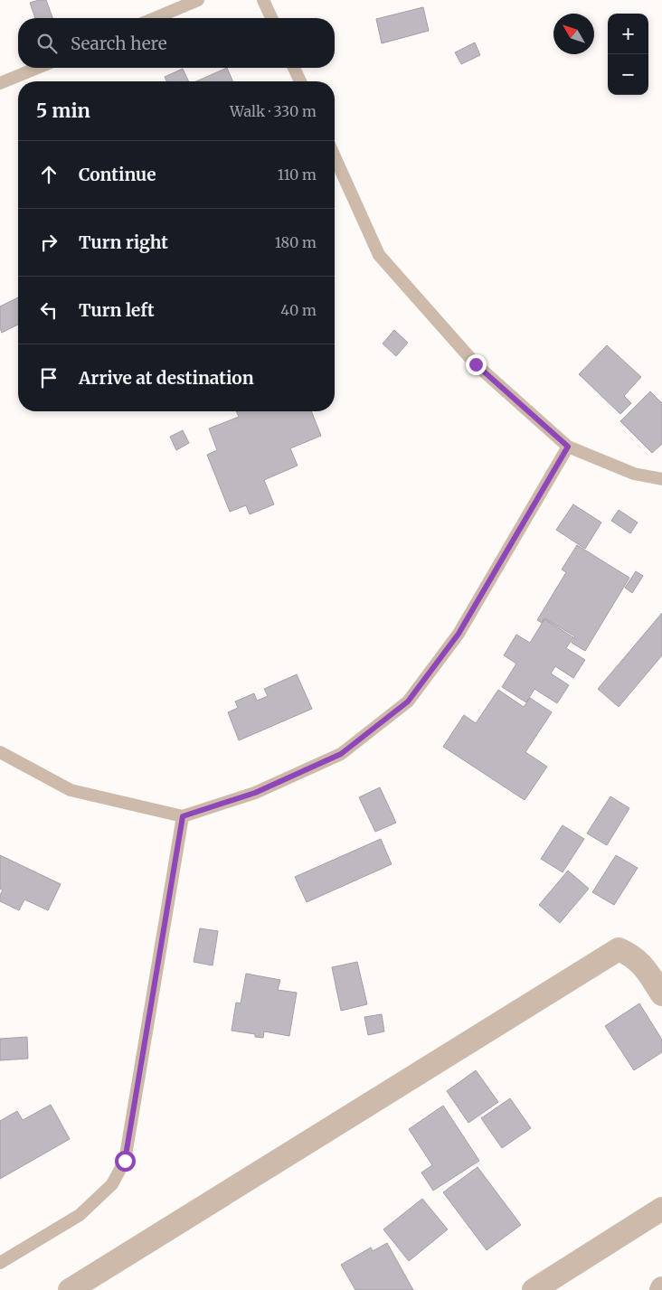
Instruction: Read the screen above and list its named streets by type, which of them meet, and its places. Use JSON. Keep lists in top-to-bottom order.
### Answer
{
  "north": "top left",
  "page": {
    "map_buttons": ["+", "−"],
    "search": "Search here",
    "heading": ["5 min", "Walk · 330 m"],
    "list": [
      ["Continue", "110 m"],
      ["Turn right", "180 m"],
      ["Turn left", "40 m"],
      "Arrive at destination"
    ]
  }
}
